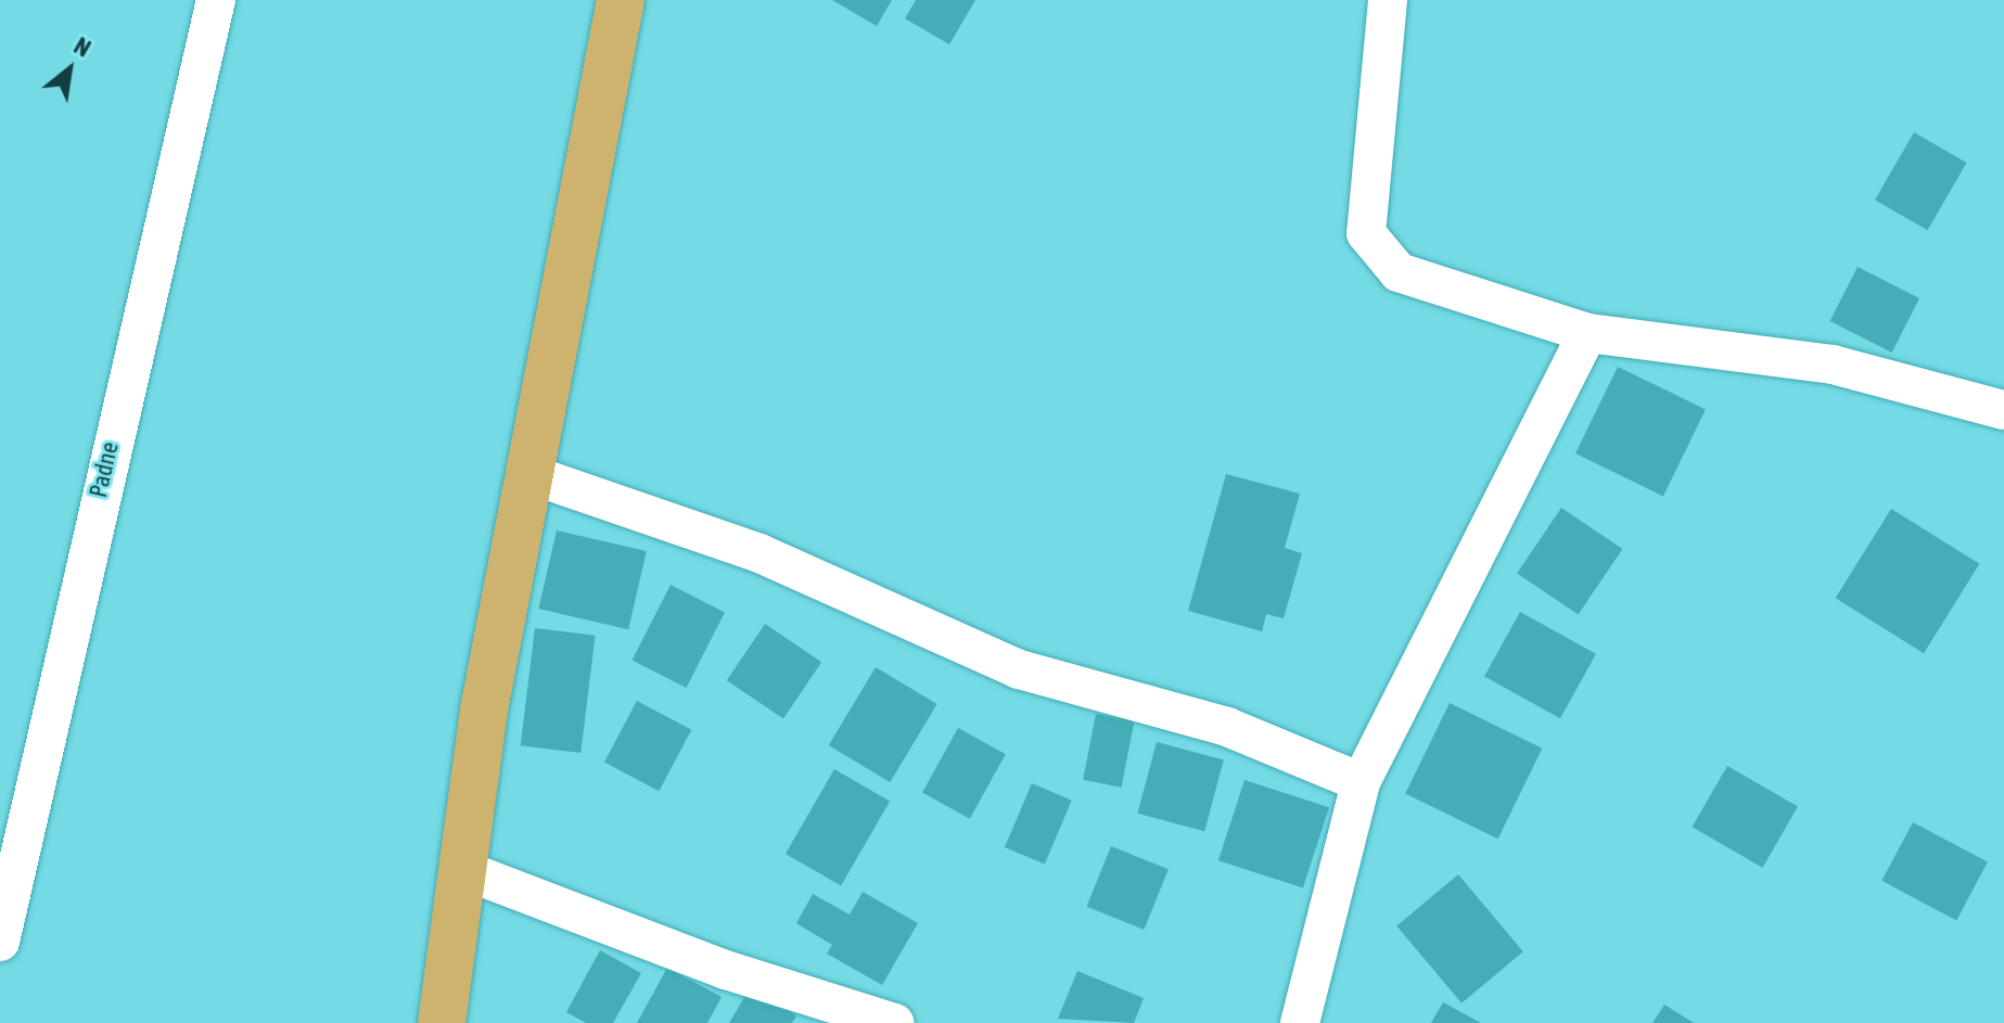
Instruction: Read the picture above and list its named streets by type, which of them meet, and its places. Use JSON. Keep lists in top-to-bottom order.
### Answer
{
  "streets": {
    "street": ["Padne"]
  },
  "north": "top right"
}
